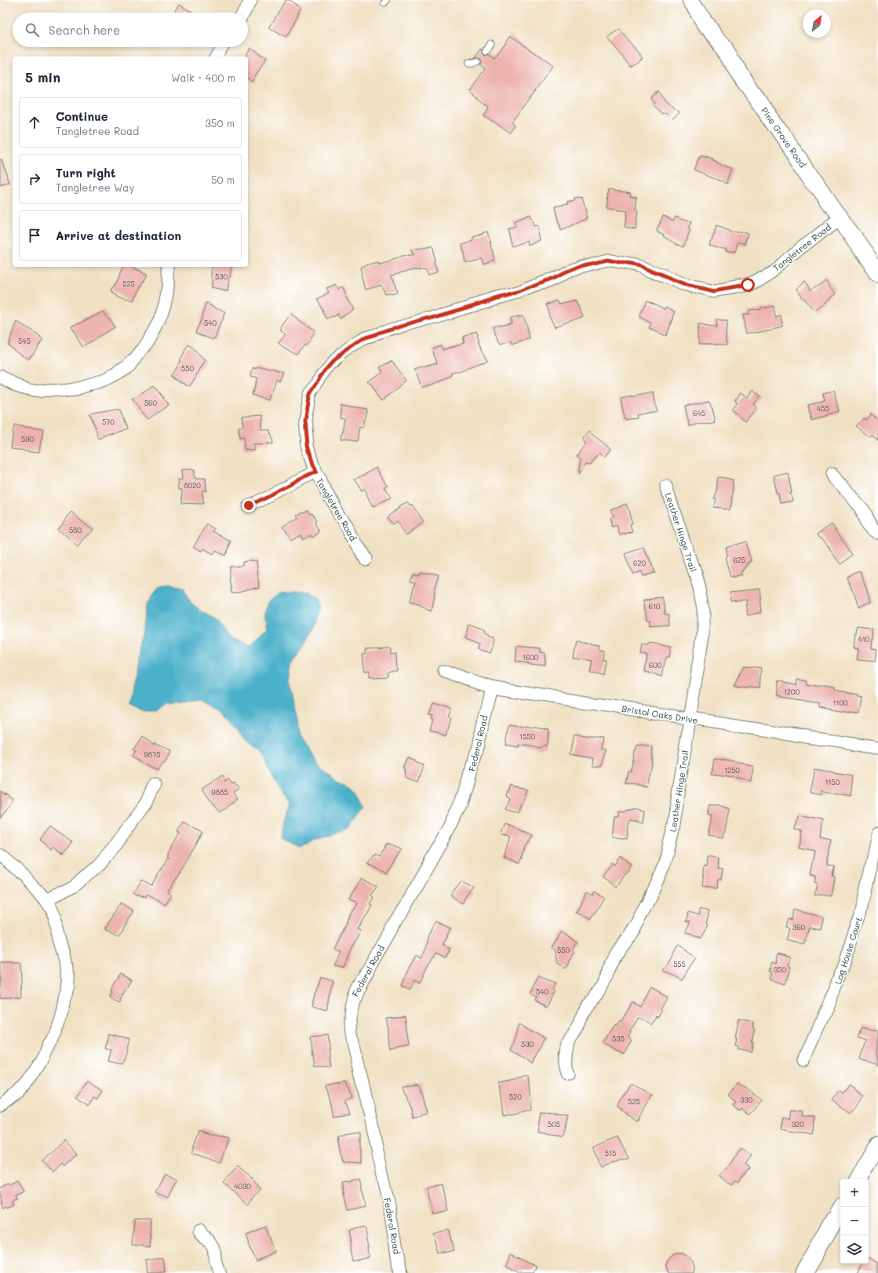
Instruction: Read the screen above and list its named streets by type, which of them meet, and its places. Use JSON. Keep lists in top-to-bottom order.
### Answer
{
  "streets": {
    "main road": ["Pine Grove Road"],
    "street": [
      "Tangletree Road",
      "Leather Hinge Trail",
      "Bristol Oaks Drive",
      "Federal Road",
      "Log House Court"
    ]
  },
  "crossings": [
    ["Pine Grove Road", "Tangletree Road"],
    ["Leather Hinge Trail", "Bristol Oaks Drive"],
    ["Bristol Oaks Drive", "Federal Road"]
  ],
  "house_numbers": [
    "530",
    "525",
    "540",
    "545",
    "550",
    "560",
    "455",
    "645",
    "570",
    "590",
    "8020",
    "580",
    "625",
    "620",
    "610",
    "410",
    "1600",
    "600",
    "1200",
    "1100",
    "1550",
    "9875",
    "1250",
    "1150",
    "9885",
    "360",
    "550",
    "555",
    "350",
    "540",
    "535",
    "530",
    "520",
    "330",
    "525",
    "505",
    "320",
    "515",
    "4030"
  ],
  "north": "top right",
  "page": {
    "search": "Search here",
    "heading": ["5 min", "Walk · 400 m"],
    "list": [
      ["Continue", "Tangletree Road", "350 m"],
      ["Turn right", "Tangletree Way", "50 m"],
      "Arrive at destination"
    ],
    "map_buttons": ["+", "−"]
  }
}
